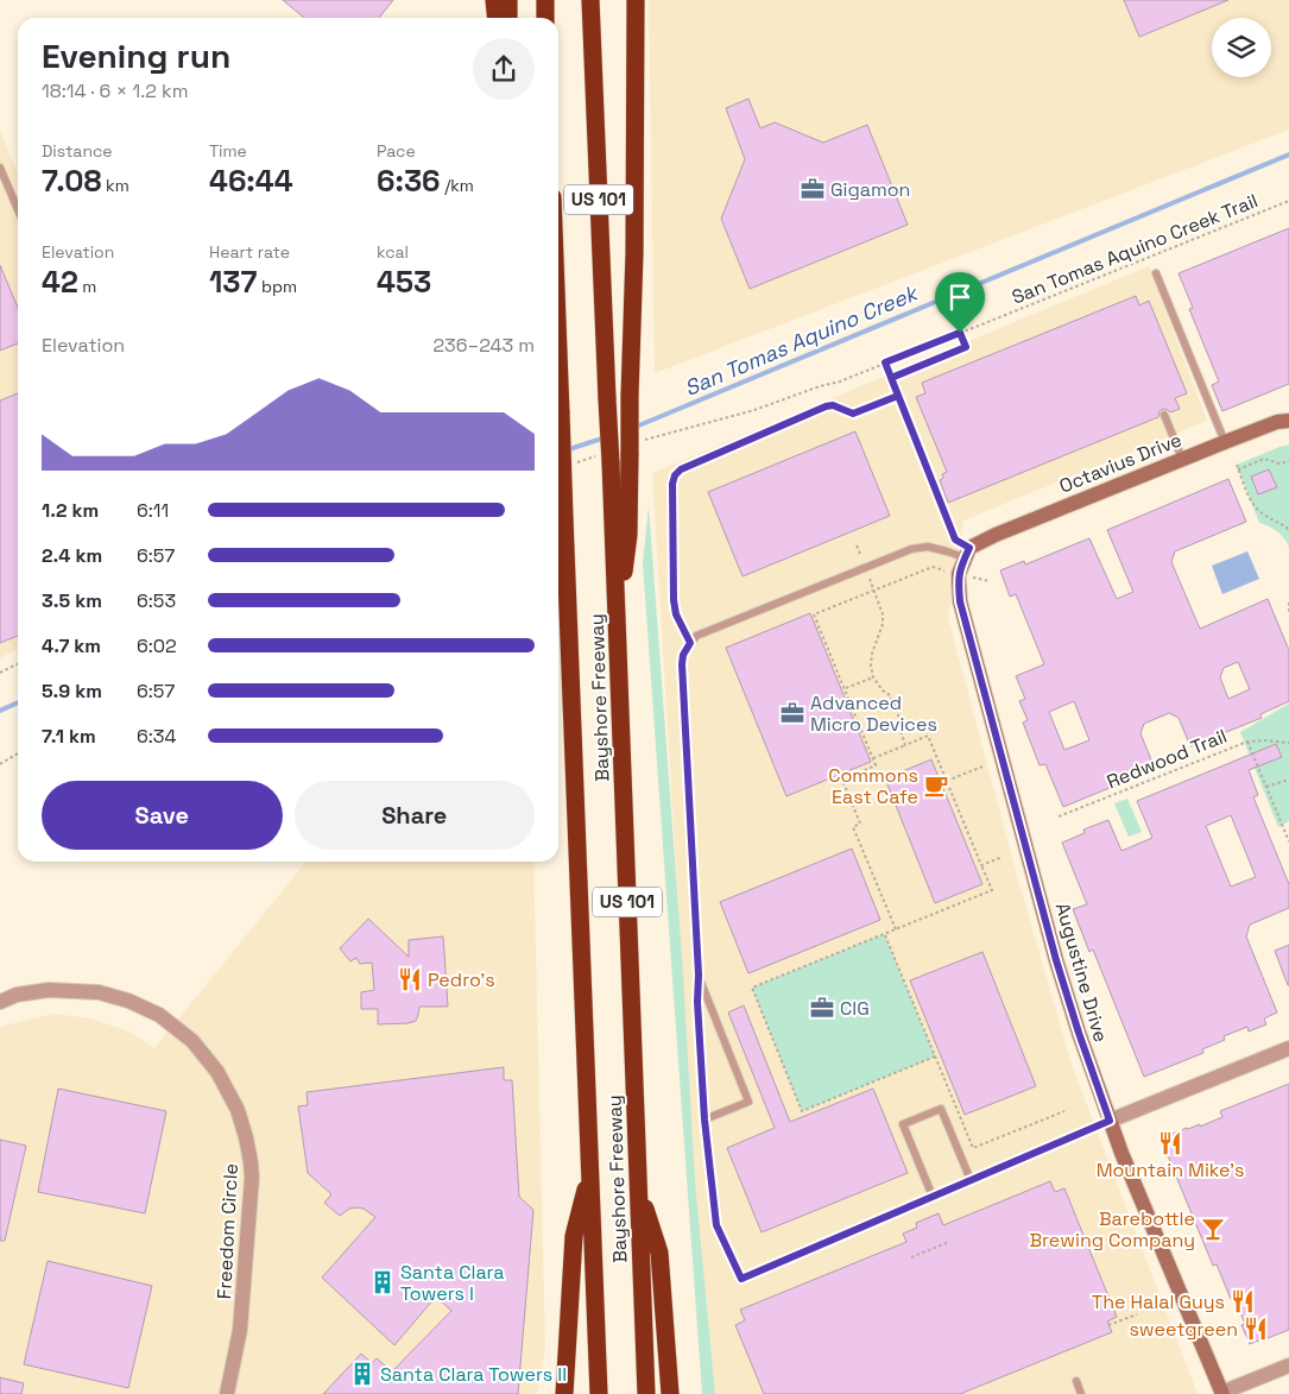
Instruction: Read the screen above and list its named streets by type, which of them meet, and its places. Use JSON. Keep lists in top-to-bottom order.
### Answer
{
  "streets": {
    "highway": ["US 101", "Bayshore Freeway"],
    "street": ["Octavius Drive", "Augustine Drive", "Freedom Circle"],
    "path": ["San Tomas Aquino Creek Trail", "Redwood Trail"]
  },
  "crossings": [
    ["Octavius Drive", "Augustine Drive"]
  ],
  "water": ["San Tomas Aquino Creek"],
  "places": {
    "office": ["Gigamon", "Advanced Micro Devices", "CIG"],
    "cafe": ["Commons East Cafe"],
    "restaurant": [
      "Pedro’s",
      "Mountain Mike's",
      "The Halal Guys",
      "sweetgreen"
    ],
    "bar": ["Barebottle Brewing Company"],
    "building": ["Santa Clara Towers I", "Santa Clara Towers II"]
  },
  "page": {
    "heading": ["Evening run", "18:14 · 6 × 1.2 km"],
    "stats": [
      ["Distance", "7.08 km"],
      ["Time", "46:44"],
      ["Pace", "6:36 /km"],
      ["Elevation", "42 m"],
      ["Heart rate", "137 bpm"],
      ["kcal", "453"]
    ],
    "chart": ["Elevation", "236–243 m"],
    "list": [
      {
        "name": "1.2 km",
        "note": "6:11"
      },
      {
        "name": "2.4 km",
        "note": "6:57"
      },
      {
        "name": "3.5 km",
        "note": "6:53"
      },
      {
        "name": "4.7 km",
        "note": "6:02"
      },
      {
        "name": "5.9 km",
        "note": "6:57"
      },
      {
        "name": "7.1 km",
        "note": "6:34"
      }
    ],
    "buttons": ["Save", "Share"]
  }
}
